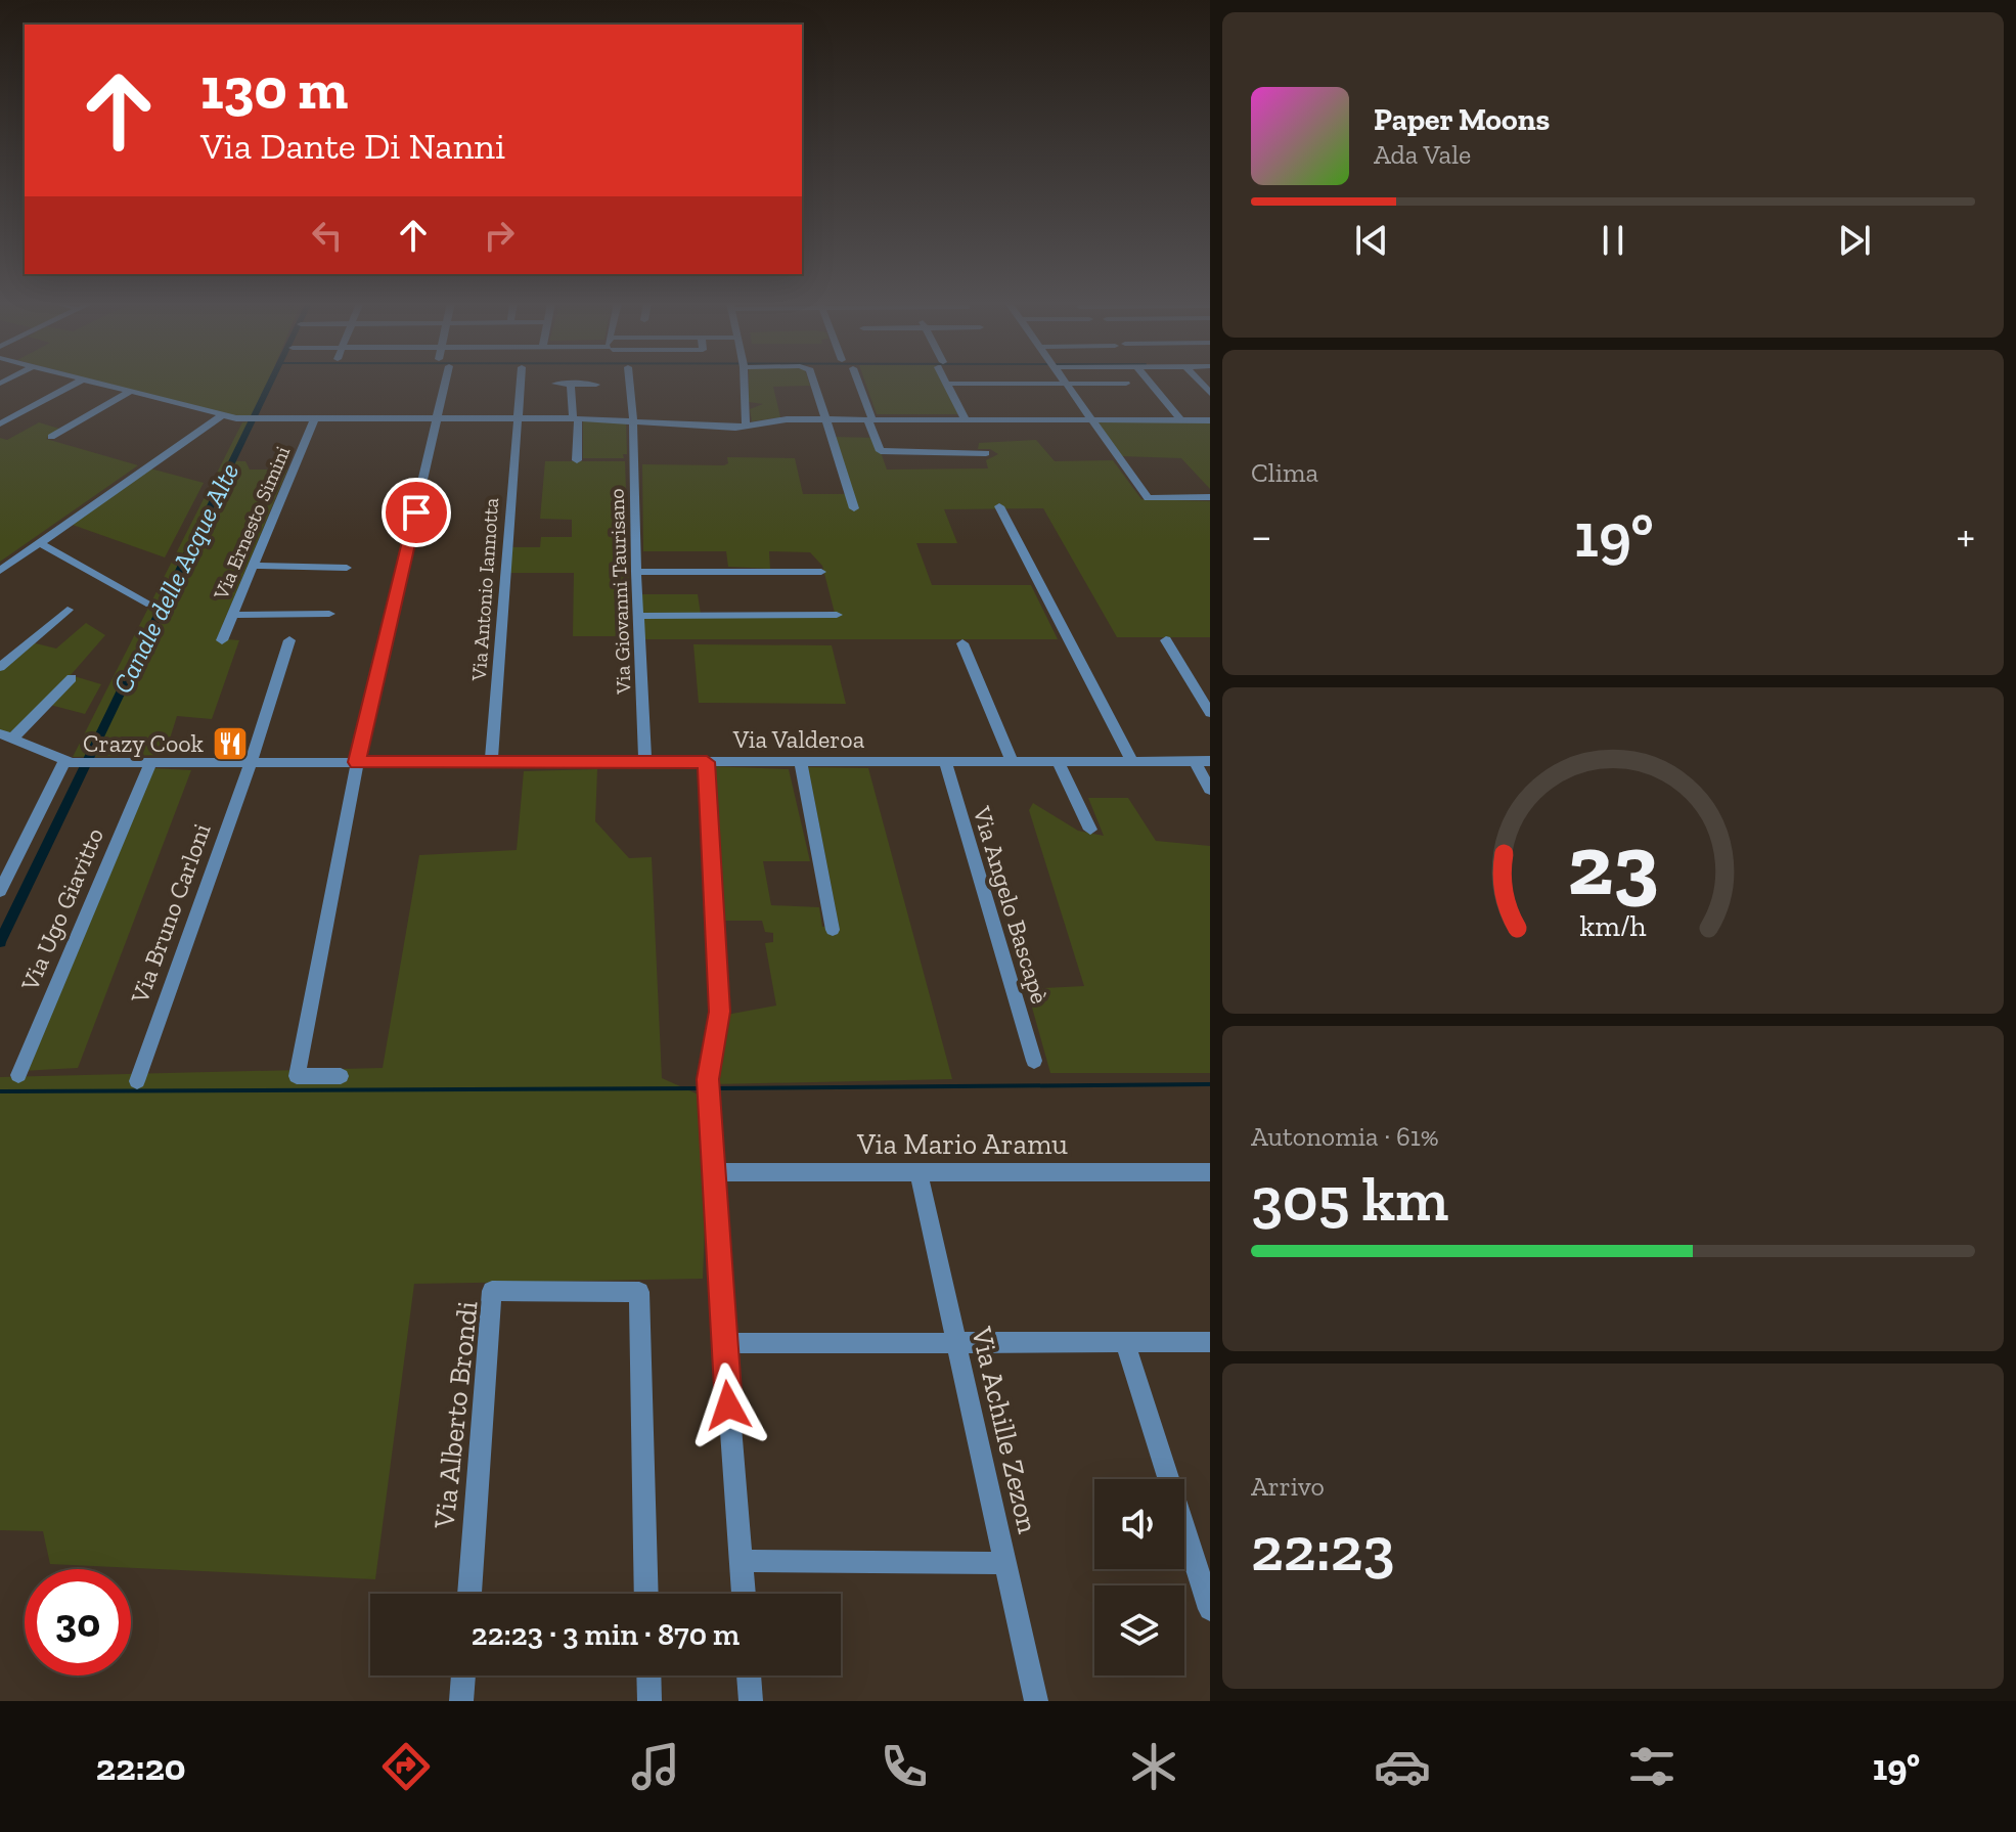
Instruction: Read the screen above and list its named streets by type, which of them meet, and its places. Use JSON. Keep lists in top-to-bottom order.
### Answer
{
  "streets": {
    "street": [
      "Via Ernesto Simini",
      "Via Antonio Iannotta",
      "Via Giovanni Taurisano",
      "Via Valderoa",
      "Via Angelo Bascapè",
      "Via Ugo Giavitto",
      "Via Bruno Carloni",
      "Via Mario Aramu",
      "Via Alberto Brondi",
      "Via Achille Zezon"
    ]
  },
  "crossings": [
    ["Via Antonio Iannotta", "Via Valderoa"],
    ["Via Giovanni Taurisano", "Via Valderoa"],
    ["Via Valderoa", "Via Angelo Bascapè"],
    ["Via Valderoa", "Via Ugo Giavitto"],
    ["Via Valderoa", "Via Bruno Carloni"],
    ["Via Mario Aramu", "Via Achille Zezon"]
  ],
  "water": ["Canale delle Acque Alte"],
  "places": {
    "restaurant": ["Crazy Cook"]
  },
  "page": {
    "turn": ["130 m", "Via Dante Di Nanni"],
    "song": ["Paper Moons", "Ada Vale"],
    "tile": [
      "Clima",
      ["Autonomia · 61%", "305 km"],
      ["Arrivo", "22:23"]
    ],
    "heat": ["−", "19°", "+"],
    "limit": "30",
    "trip": "22:23 · 3 min · 870 m",
    "tabs": ["22:20", "19°"],
    "gauge": ["23", "km/h"]
  }
}
